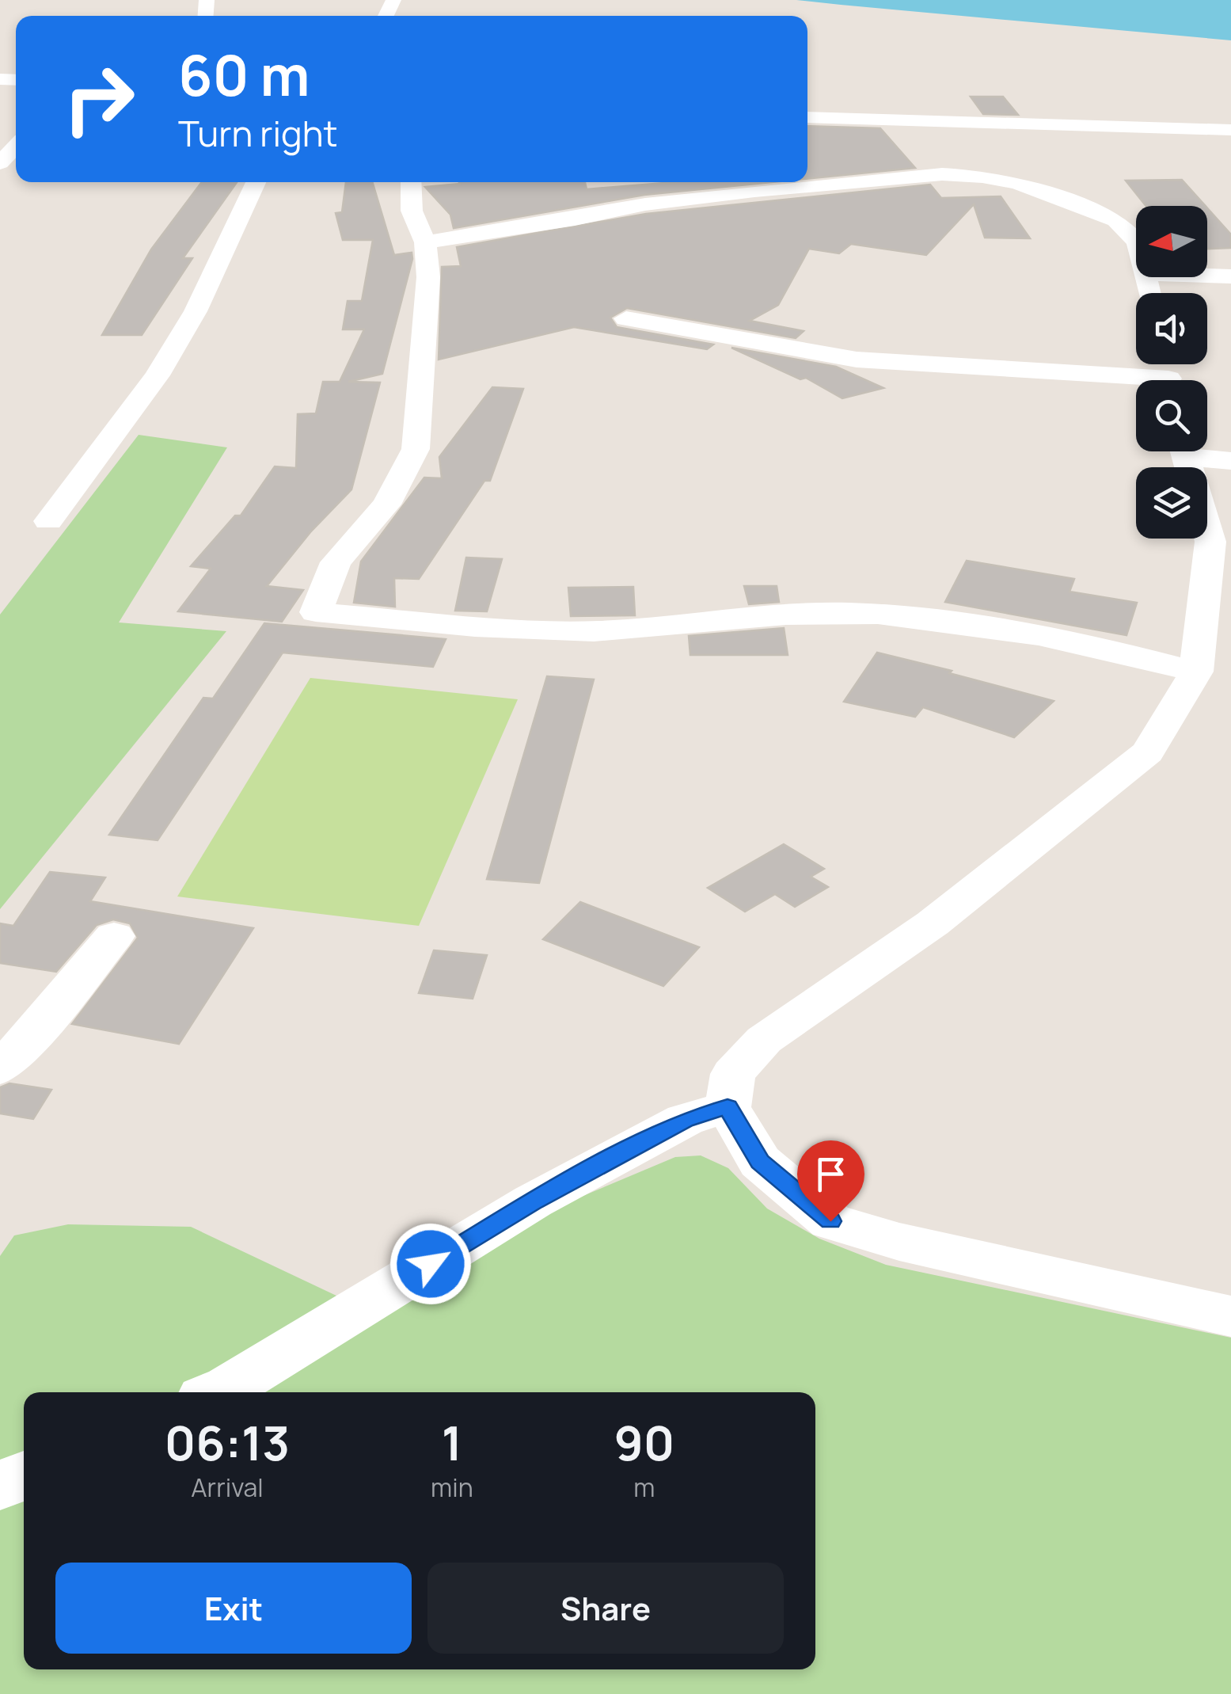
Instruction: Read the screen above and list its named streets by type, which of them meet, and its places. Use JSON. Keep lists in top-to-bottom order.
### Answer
{
  "north": "left",
  "page": {
    "turn": ["60 m", "Turn right"],
    "eta": [
      "06:13",
      "Arrival",
      "1",
      "min",
      "90",
      "m"
    ],
    "buttons": ["Exit", "Share"]
  }
}
